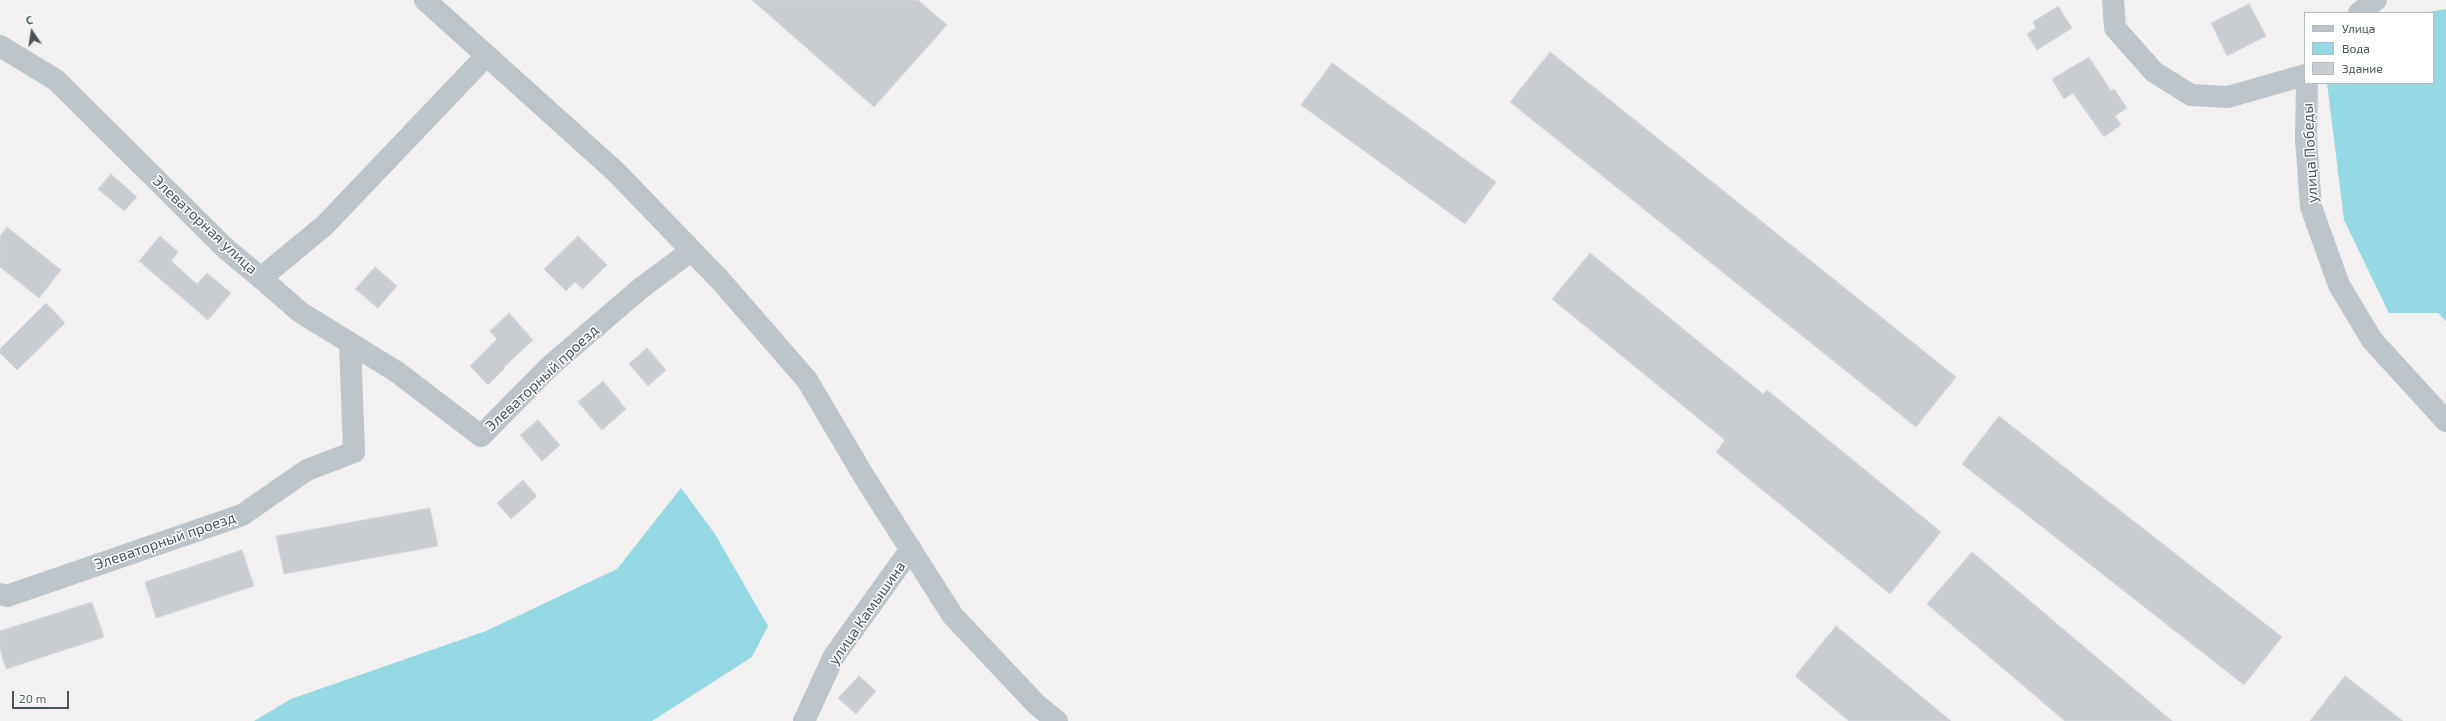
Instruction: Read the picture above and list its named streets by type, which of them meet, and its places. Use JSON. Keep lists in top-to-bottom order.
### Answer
{
  "streets": {
    "street": [
      "улица Победы",
      "Элеваторная улица",
      "Элеваторный проезд",
      "улица Камышина"
    ]
  },
  "crossings": [
    ["Элеваторная улица", "Элеваторный проезд"]
  ],
  "legend": ["Улица", "Вода", "Здание"],
  "scale_bar": "20 m",
  "north": "top"
}
